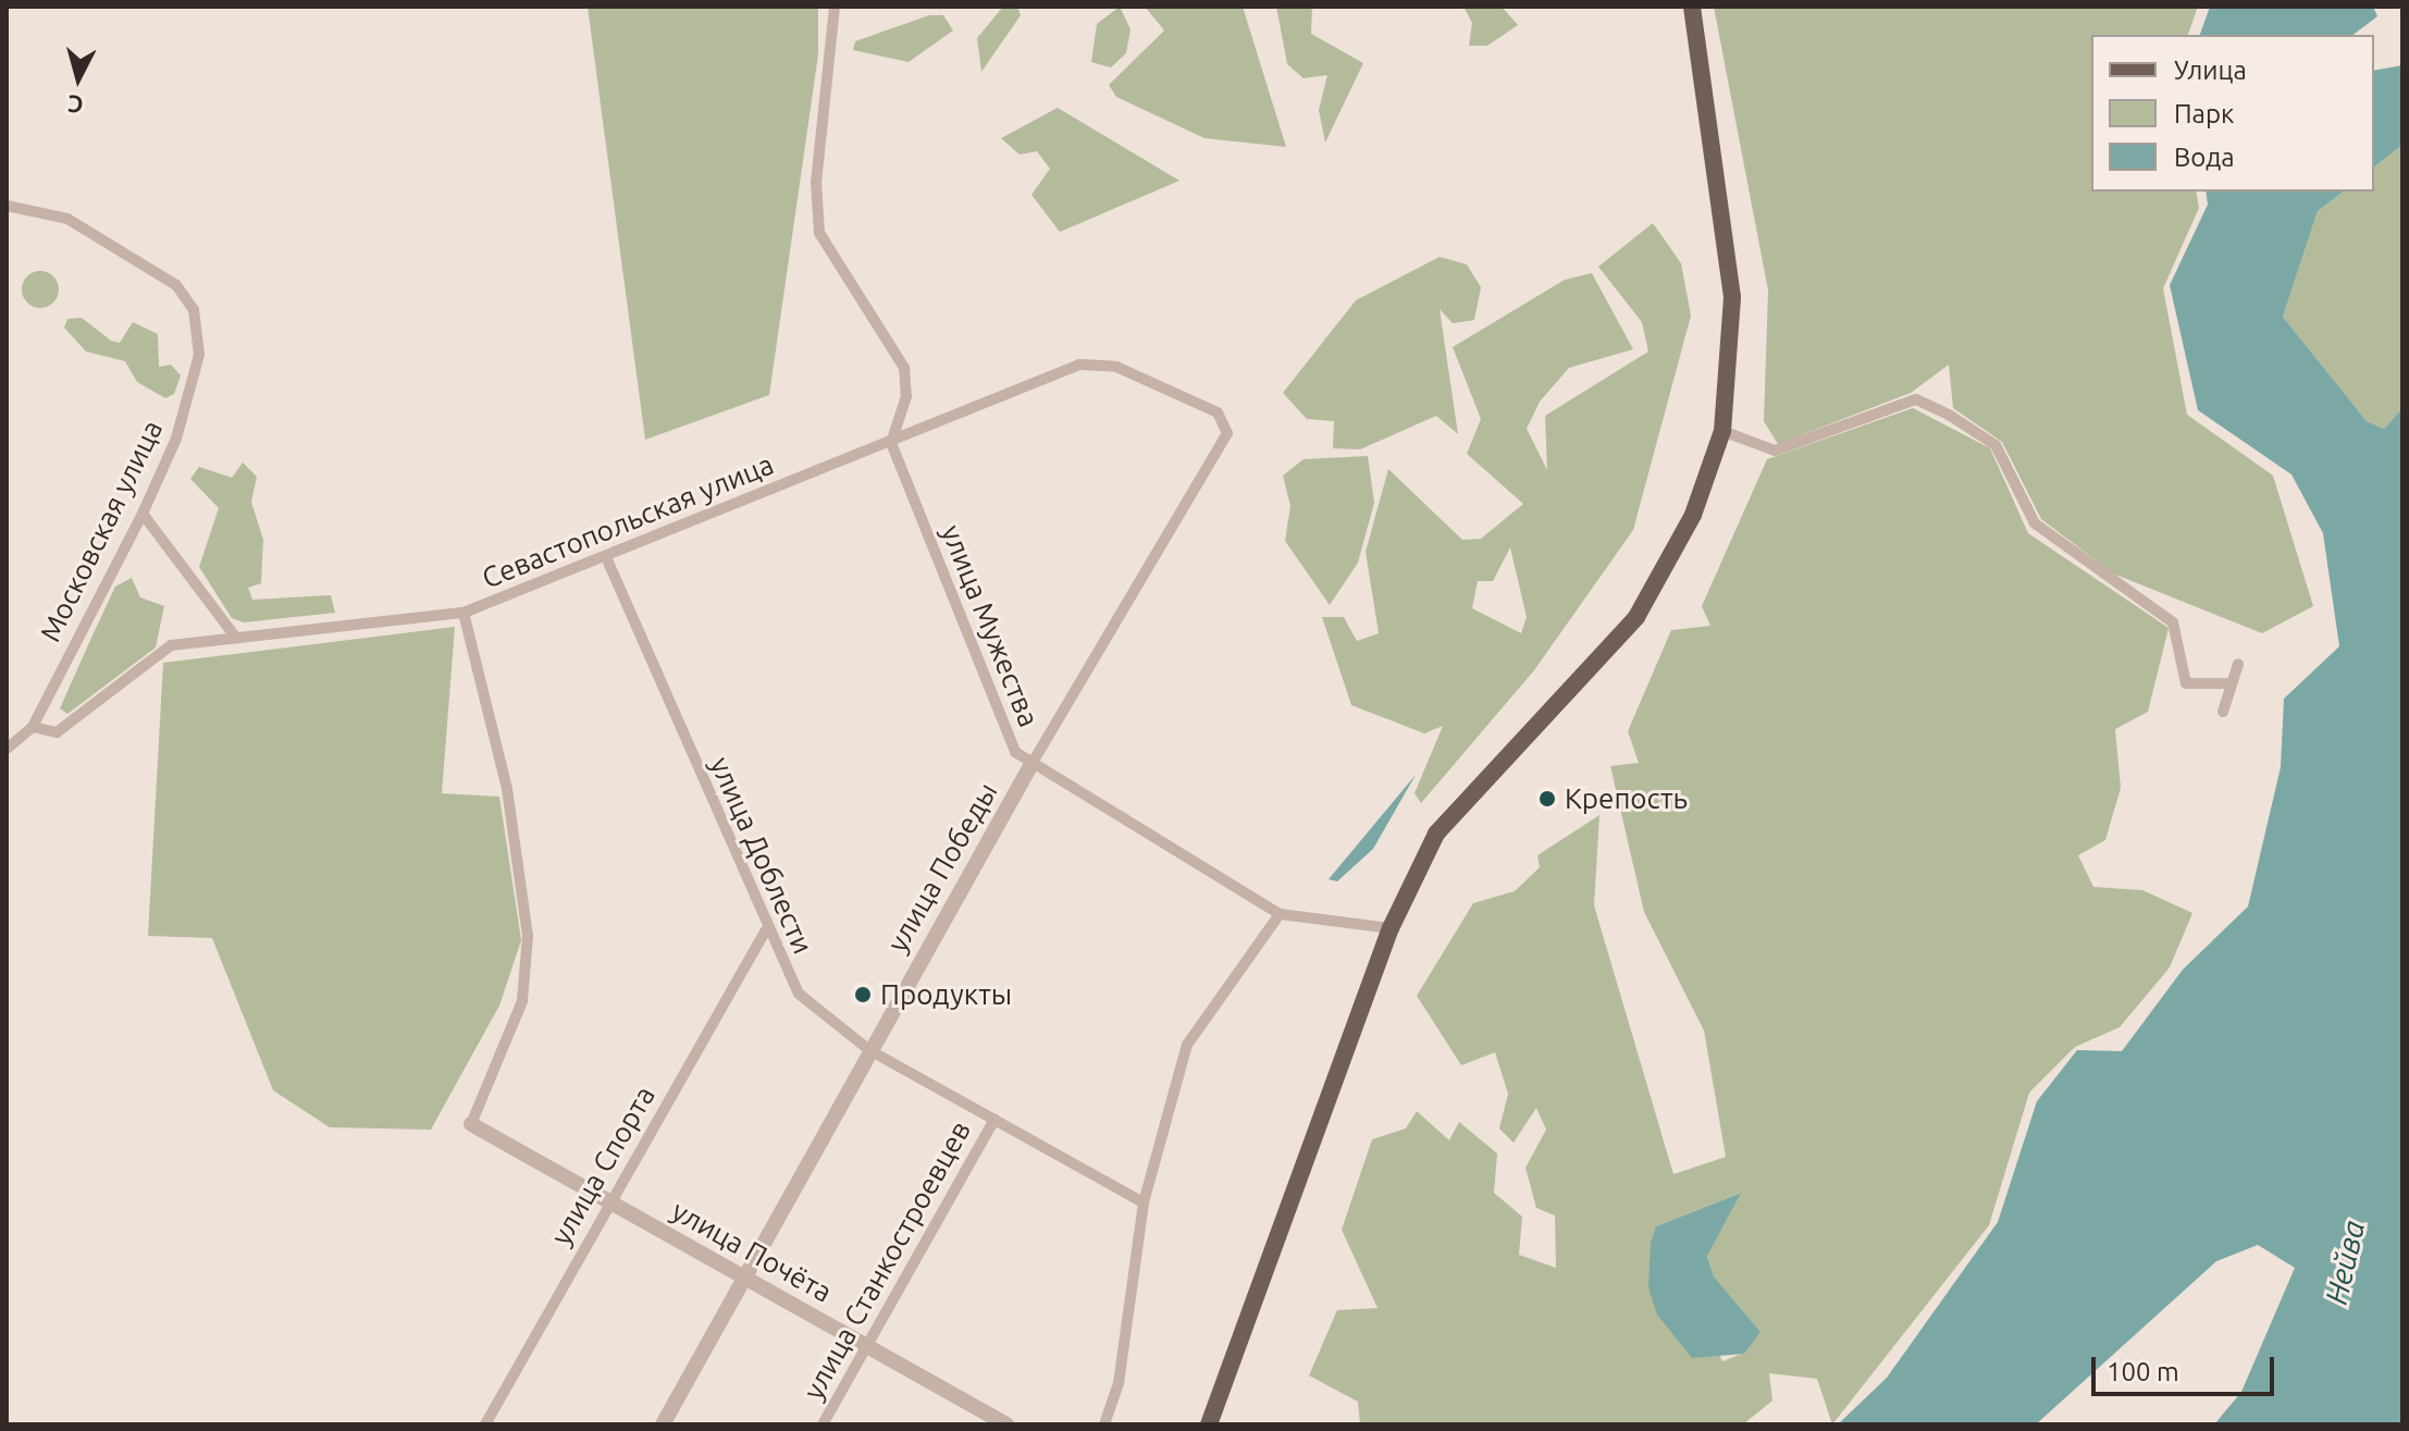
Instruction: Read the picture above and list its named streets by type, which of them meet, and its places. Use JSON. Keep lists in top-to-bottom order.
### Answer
{
  "streets": {
    "street": [
      "Севастопольская улица",
      "Московская улица",
      "улица Мужества",
      "улица Доблести",
      "улица Победы",
      "улица Спорта",
      "улица Почёта",
      "улица Станкостроевцев"
    ]
  },
  "crossings": [
    ["Севастопольская улица", "Московская улица"],
    ["Севастопольская улица", "улица Мужества"],
    ["Севастопольская улица", "улица Доблести"],
    ["Севастопольская улица", "улица Победы"],
    ["улица Мужества", "улица Победы"],
    ["улица Доблести", "улица Победы"],
    ["улица Доблести", "улица Спорта"],
    ["улица Доблести", "улица Станкостроевцев"],
    ["улица Победы", "улица Почёта"],
    ["улица Спорта", "улица Почёта"],
    ["улица Почёта", "улица Станкостроевцев"]
  ],
  "water": ["Нейва"],
  "places": ["Крепость", "Продукты"],
  "legend": ["Улица", "Парк", "Вода"],
  "scale_bar": "100 m",
  "north": "bottom"
}
